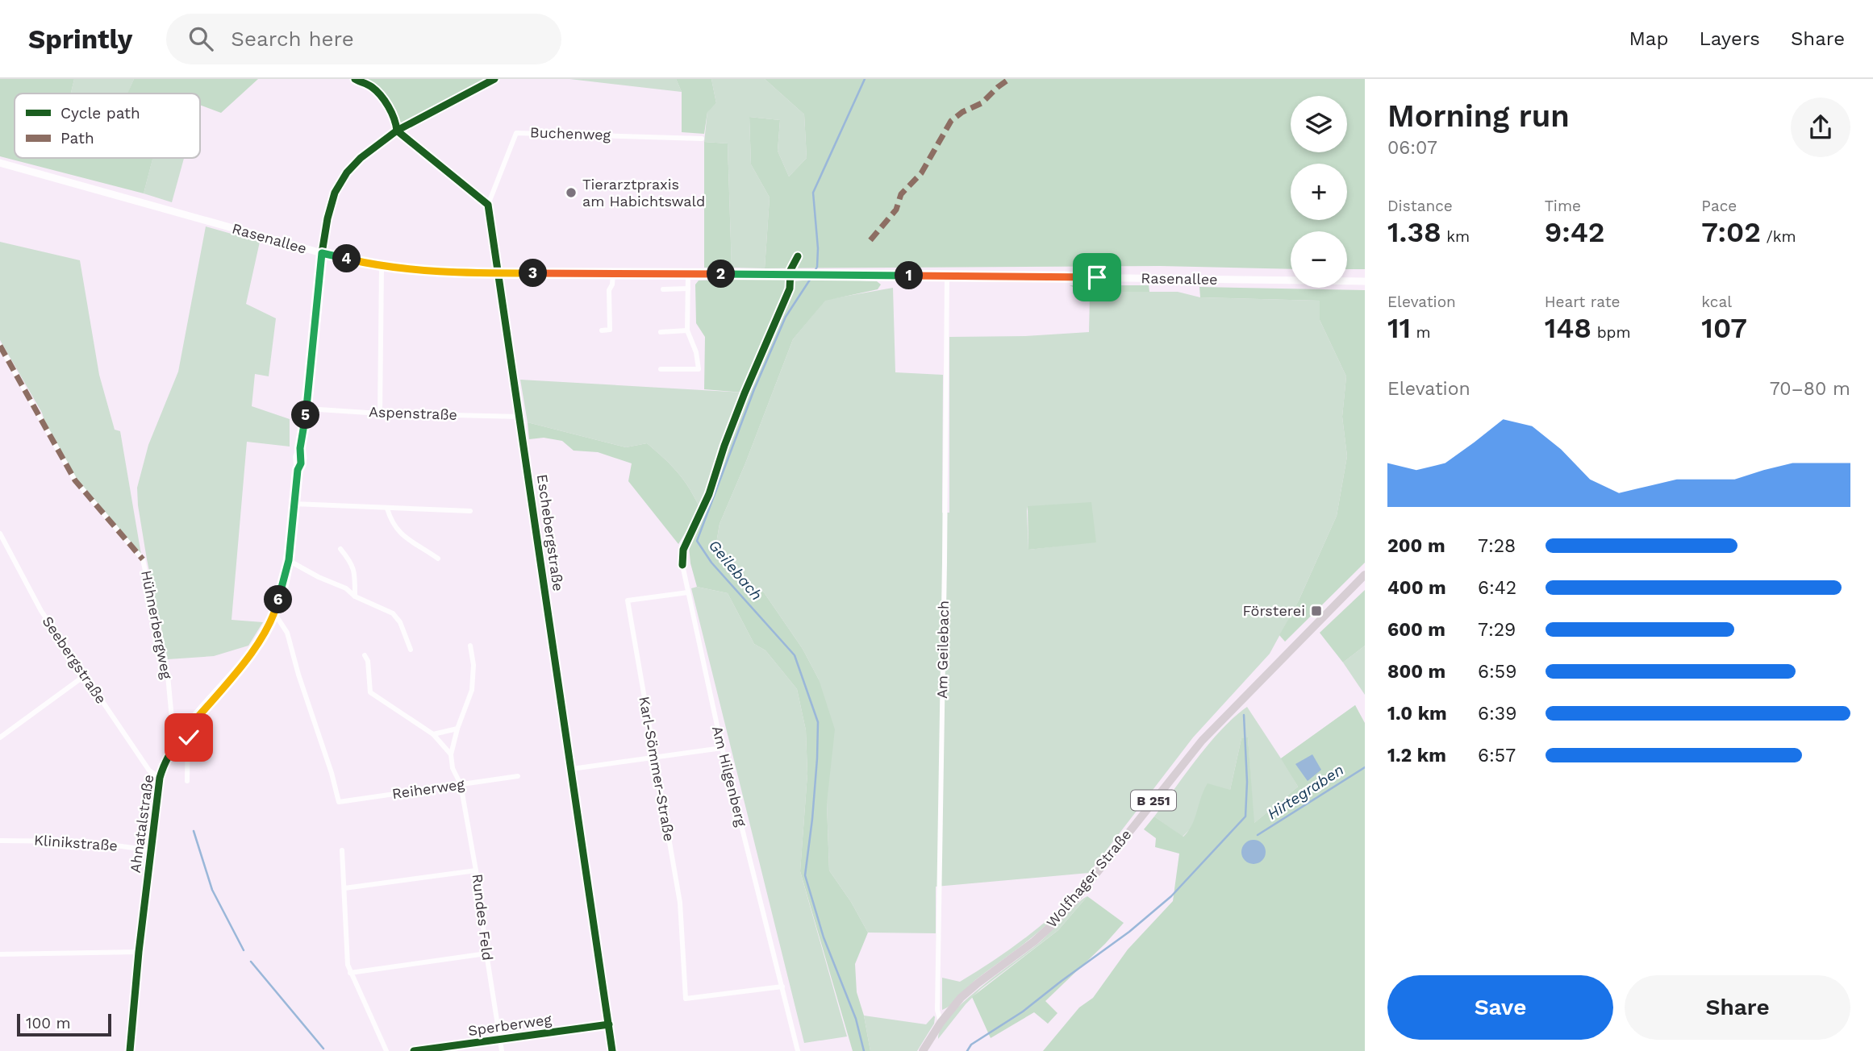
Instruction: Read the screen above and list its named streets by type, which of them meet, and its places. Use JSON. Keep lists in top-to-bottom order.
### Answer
{
  "streets": {
    "main road": ["Rasenallee", "B 251", "Wolfhager Straße"],
    "street": [
      "Buchenweg",
      "Aspenstraße",
      "Eschebergstraße",
      "Hühnerbergweg",
      "Am Geilebach",
      "Seebergstraße",
      "Karl-Sömmer-Straße",
      "Am Hilgenberg",
      "Reiherweg",
      "Ahnatalstraße",
      "Klinikstraße",
      "Rundes Feld",
      "Sperberweg"
    ]
  },
  "crossings": [
    ["Buchenweg", "Eschebergstraße"],
    ["Rasenallee", "Eschebergstraße"],
    ["Rasenallee", "Am Geilebach"],
    ["Rasenallee", "Ahnatalstraße"],
    ["Aspenstraße", "Eschebergstraße"],
    ["Aspenstraße", "Ahnatalstraße"],
    ["Eschebergstraße", "Sperberweg"],
    ["Hühnerbergweg", "Ahnatalstraße"],
    ["Am Geilebach", "Wolfhager Straße"],
    ["Seebergstraße", "Ahnatalstraße"],
    ["Karl-Sömmer-Straße", "Am Hilgenberg"],
    ["Reiherweg", "Ahnatalstraße"],
    ["Reiherweg", "Rundes Feld"],
    ["Ahnatalstraße", "Klinikstraße"],
    ["Rundes Feld", "Sperberweg"]
  ],
  "water": ["Geilebach", "Hirtegraben"],
  "places": {
    "other": ["Tierarztpraxis am Habichtswald"],
    "transit": ["Försterei"]
  },
  "legend": ["Cycle path", "Path"],
  "scale_bar": "100 m",
  "page": {
    "header": "Sprintly",
    "search": "Search here",
    "nav": ["Map", "Layers", "Share"],
    "heading": ["Morning run", "06:07"],
    "map_buttons": ["+", "−"],
    "stats": [
      ["Distance", "1.38 km"],
      ["Time", "9:42"],
      ["Pace", "7:02 /km"],
      ["Elevation", "11 m"],
      ["Heart rate", "148 bpm"],
      ["kcal", "107"]
    ],
    "pins": [
      "4",
      "3",
      "2",
      "1",
      "5",
      "6"
    ],
    "chart": ["Elevation", "70–80 m"],
    "list": [
      {
        "name": "200 m",
        "note": "7:28"
      },
      {
        "name": "400 m",
        "note": "6:42"
      },
      {
        "name": "600 m",
        "note": "7:29"
      },
      {
        "name": "800 m",
        "note": "6:59"
      },
      {
        "name": "1.0 km",
        "note": "6:39"
      },
      {
        "name": "1.2 km",
        "note": "6:57"
      }
    ],
    "buttons": ["Save", "Share"],
    "scale": "100 m"
  }
}
